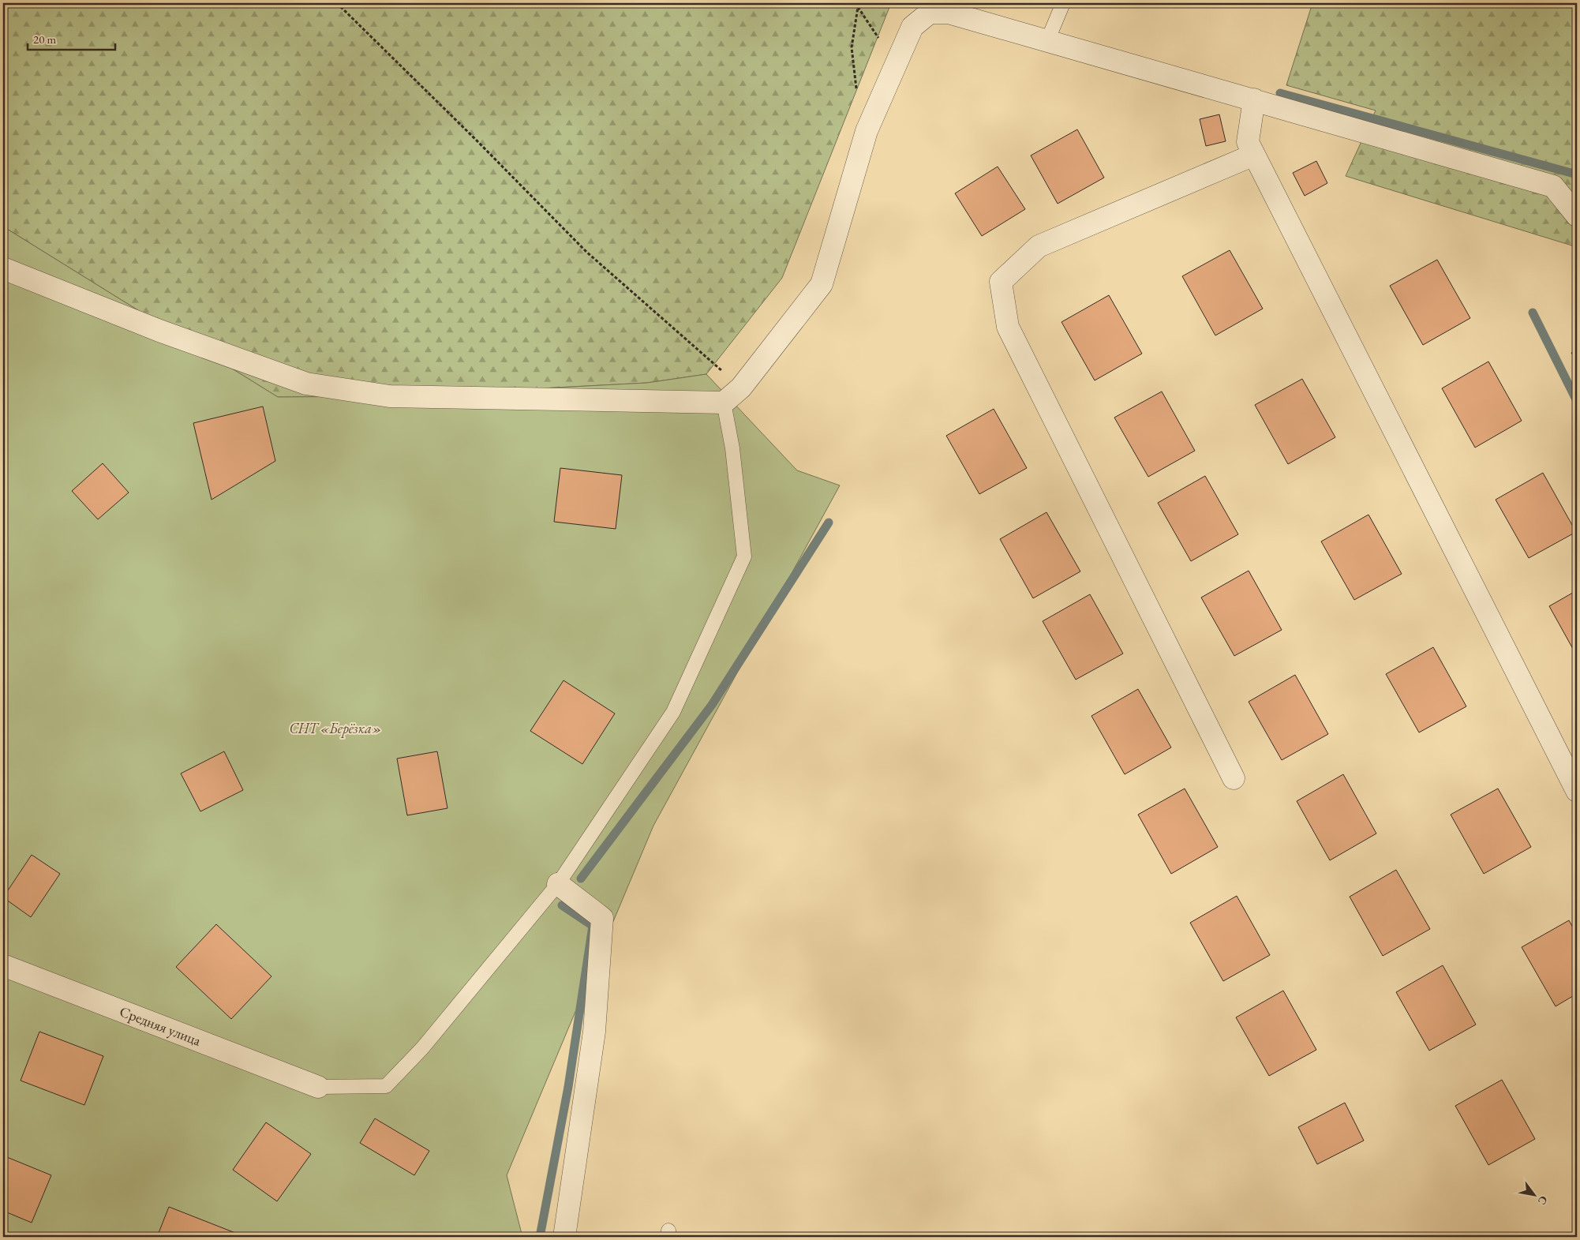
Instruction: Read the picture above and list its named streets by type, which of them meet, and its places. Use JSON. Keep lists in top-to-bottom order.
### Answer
{
  "streets": {
    "street": ["Средняя улица"]
  },
  "parks": ["СНТ «Берёзка»"],
  "scale_bar": "20 m",
  "north": "bottom right"
}
